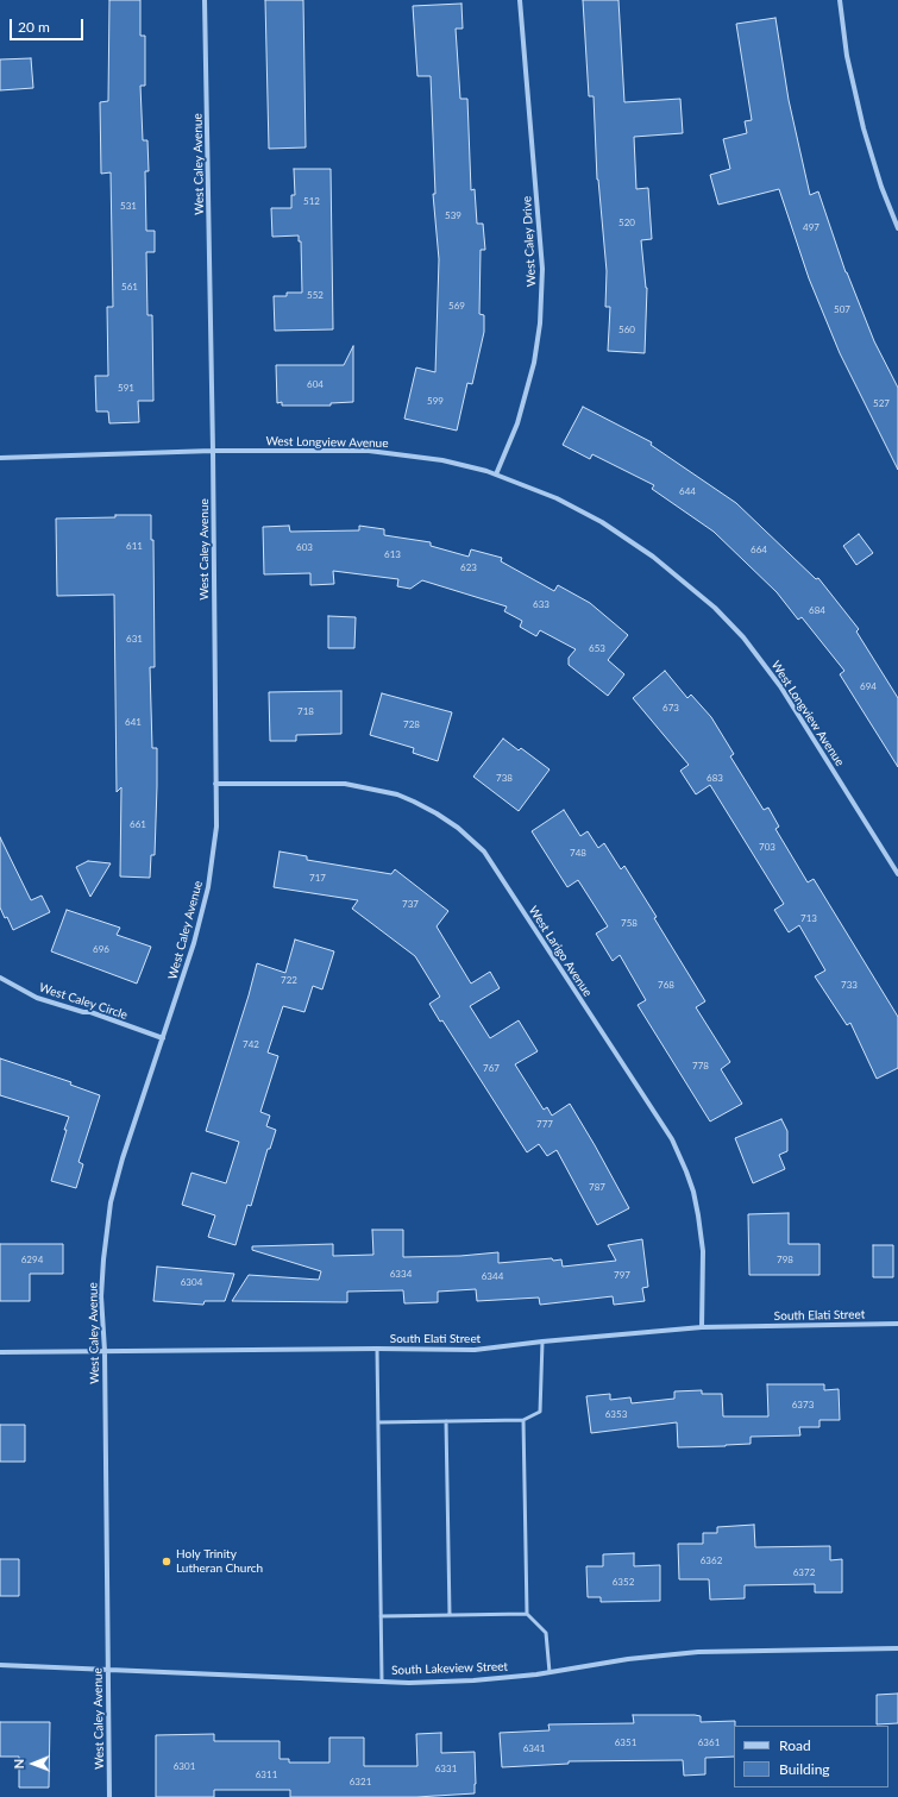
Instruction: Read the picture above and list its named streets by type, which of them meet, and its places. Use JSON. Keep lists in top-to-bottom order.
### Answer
{
  "streets": {
    "street": [
      "West Caley Avenue",
      "West Caley Drive",
      "West Longview Avenue",
      "West Larigo Avenue",
      "West Caley Circle",
      "South Elati Street",
      "South Lakeview Street"
    ]
  },
  "crossings": [
    ["West Caley Avenue", "West Longview Avenue"],
    ["West Caley Avenue", "West Larigo Avenue"],
    ["West Caley Avenue", "West Caley Circle"],
    ["West Caley Avenue", "South Elati Street"],
    ["West Caley Avenue", "South Lakeview Street"],
    ["West Caley Drive", "West Longview Avenue"],
    ["West Larigo Avenue", "South Elati Street"]
  ],
  "places": ["Holy Trinity Lutheran Church"],
  "house_numbers": [
    "512",
    "531",
    "539",
    "520",
    "497",
    "561",
    "552",
    "569",
    "507",
    "560",
    "604",
    "591",
    "599",
    "527",
    "644",
    "611",
    "603",
    "664",
    "613",
    "623",
    "633",
    "684",
    "631",
    "653",
    "694",
    "673",
    "718",
    "641",
    "728",
    "738",
    "683",
    "661",
    "703",
    "748",
    "717",
    "737",
    "713",
    "758",
    "696",
    "722",
    "768",
    "733",
    "742",
    "778",
    "767",
    "777",
    "787",
    "6294",
    "798",
    "6334",
    "797",
    "6344",
    "6304",
    "6373",
    "6353",
    "6362",
    "6372",
    "6352",
    "6351",
    "6361",
    "6341",
    "6301",
    "6331",
    "6311",
    "6321"
  ],
  "legend": ["Road", "Building"],
  "scale_bar": "20 m",
  "north": "left"
}
